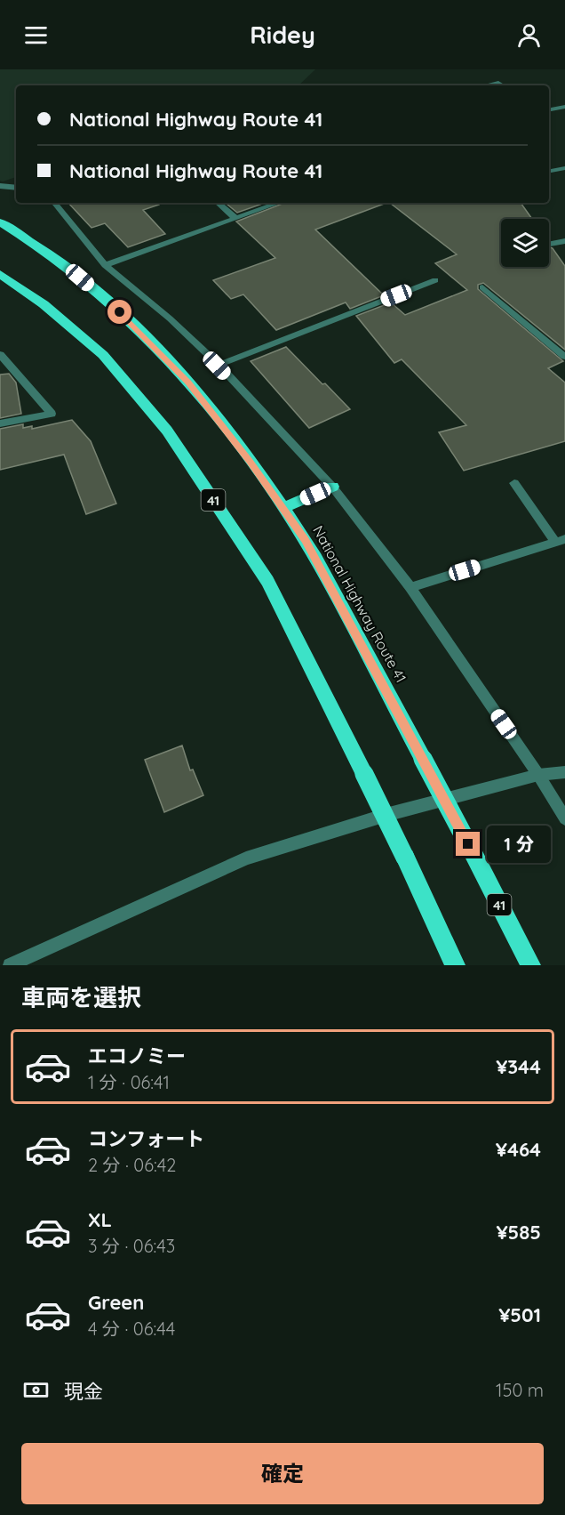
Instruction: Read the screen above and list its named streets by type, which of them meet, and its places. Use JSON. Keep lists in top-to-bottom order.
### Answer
{
  "streets": {
    "highway": ["41", "National Highway Route 41"]
  },
  "page": {
    "header": "Ridey",
    "banner": ["National Highway Route 41", "National Highway Route 41"],
    "bubble": "1 分",
    "heading": "車両を選択",
    "list": [
      {
        "name": "エコノミー",
        "note": "1 分 · 06:41",
        "value": "¥344"
      },
      {
        "name": "コンフォート",
        "note": "2 分 · 06:42",
        "value": "¥464"
      },
      {
        "name": "XL",
        "note": "3 分 · 06:43",
        "value": "¥585"
      },
      {
        "name": "Green",
        "note": "4 分 · 06:44",
        "value": "¥501"
      }
    ],
    "pay": ["現金", "150 m"],
    "buttons": "確定"
  }
}
